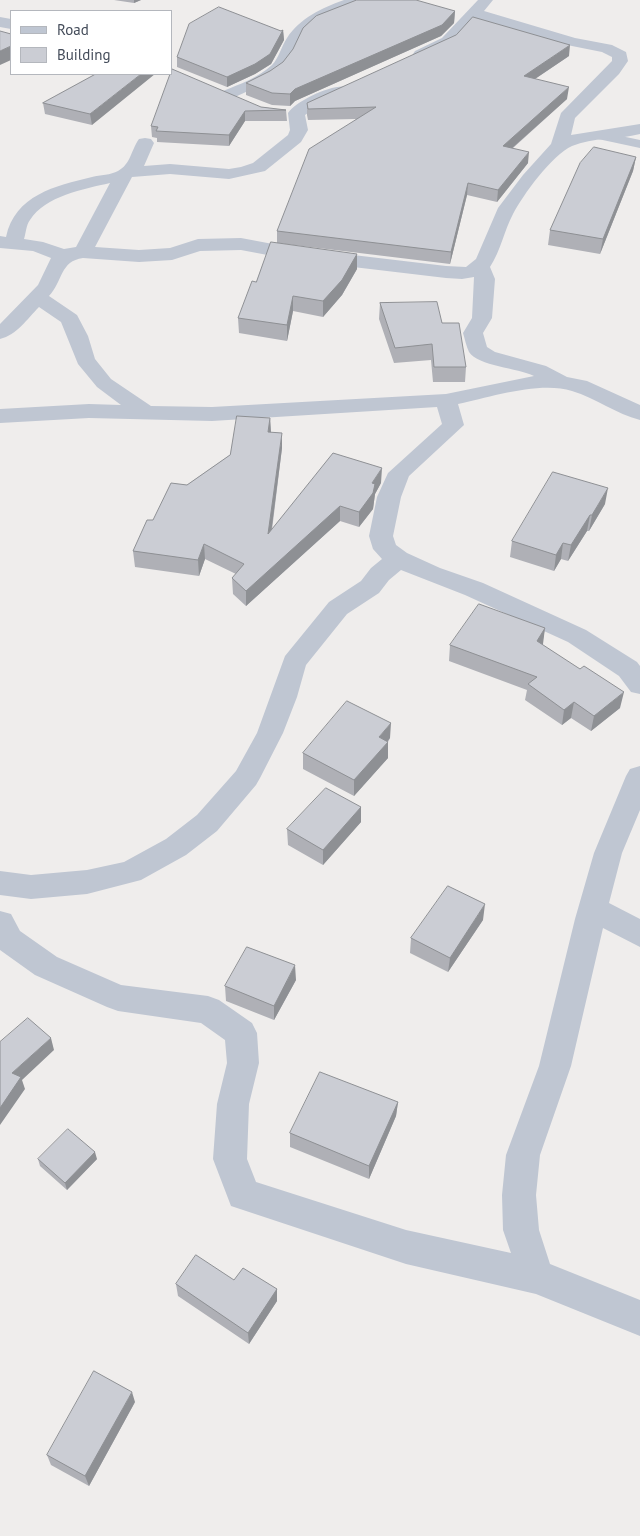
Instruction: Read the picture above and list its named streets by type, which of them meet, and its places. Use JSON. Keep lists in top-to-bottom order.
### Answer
{
  "legend": ["Road", "Building"]
}
